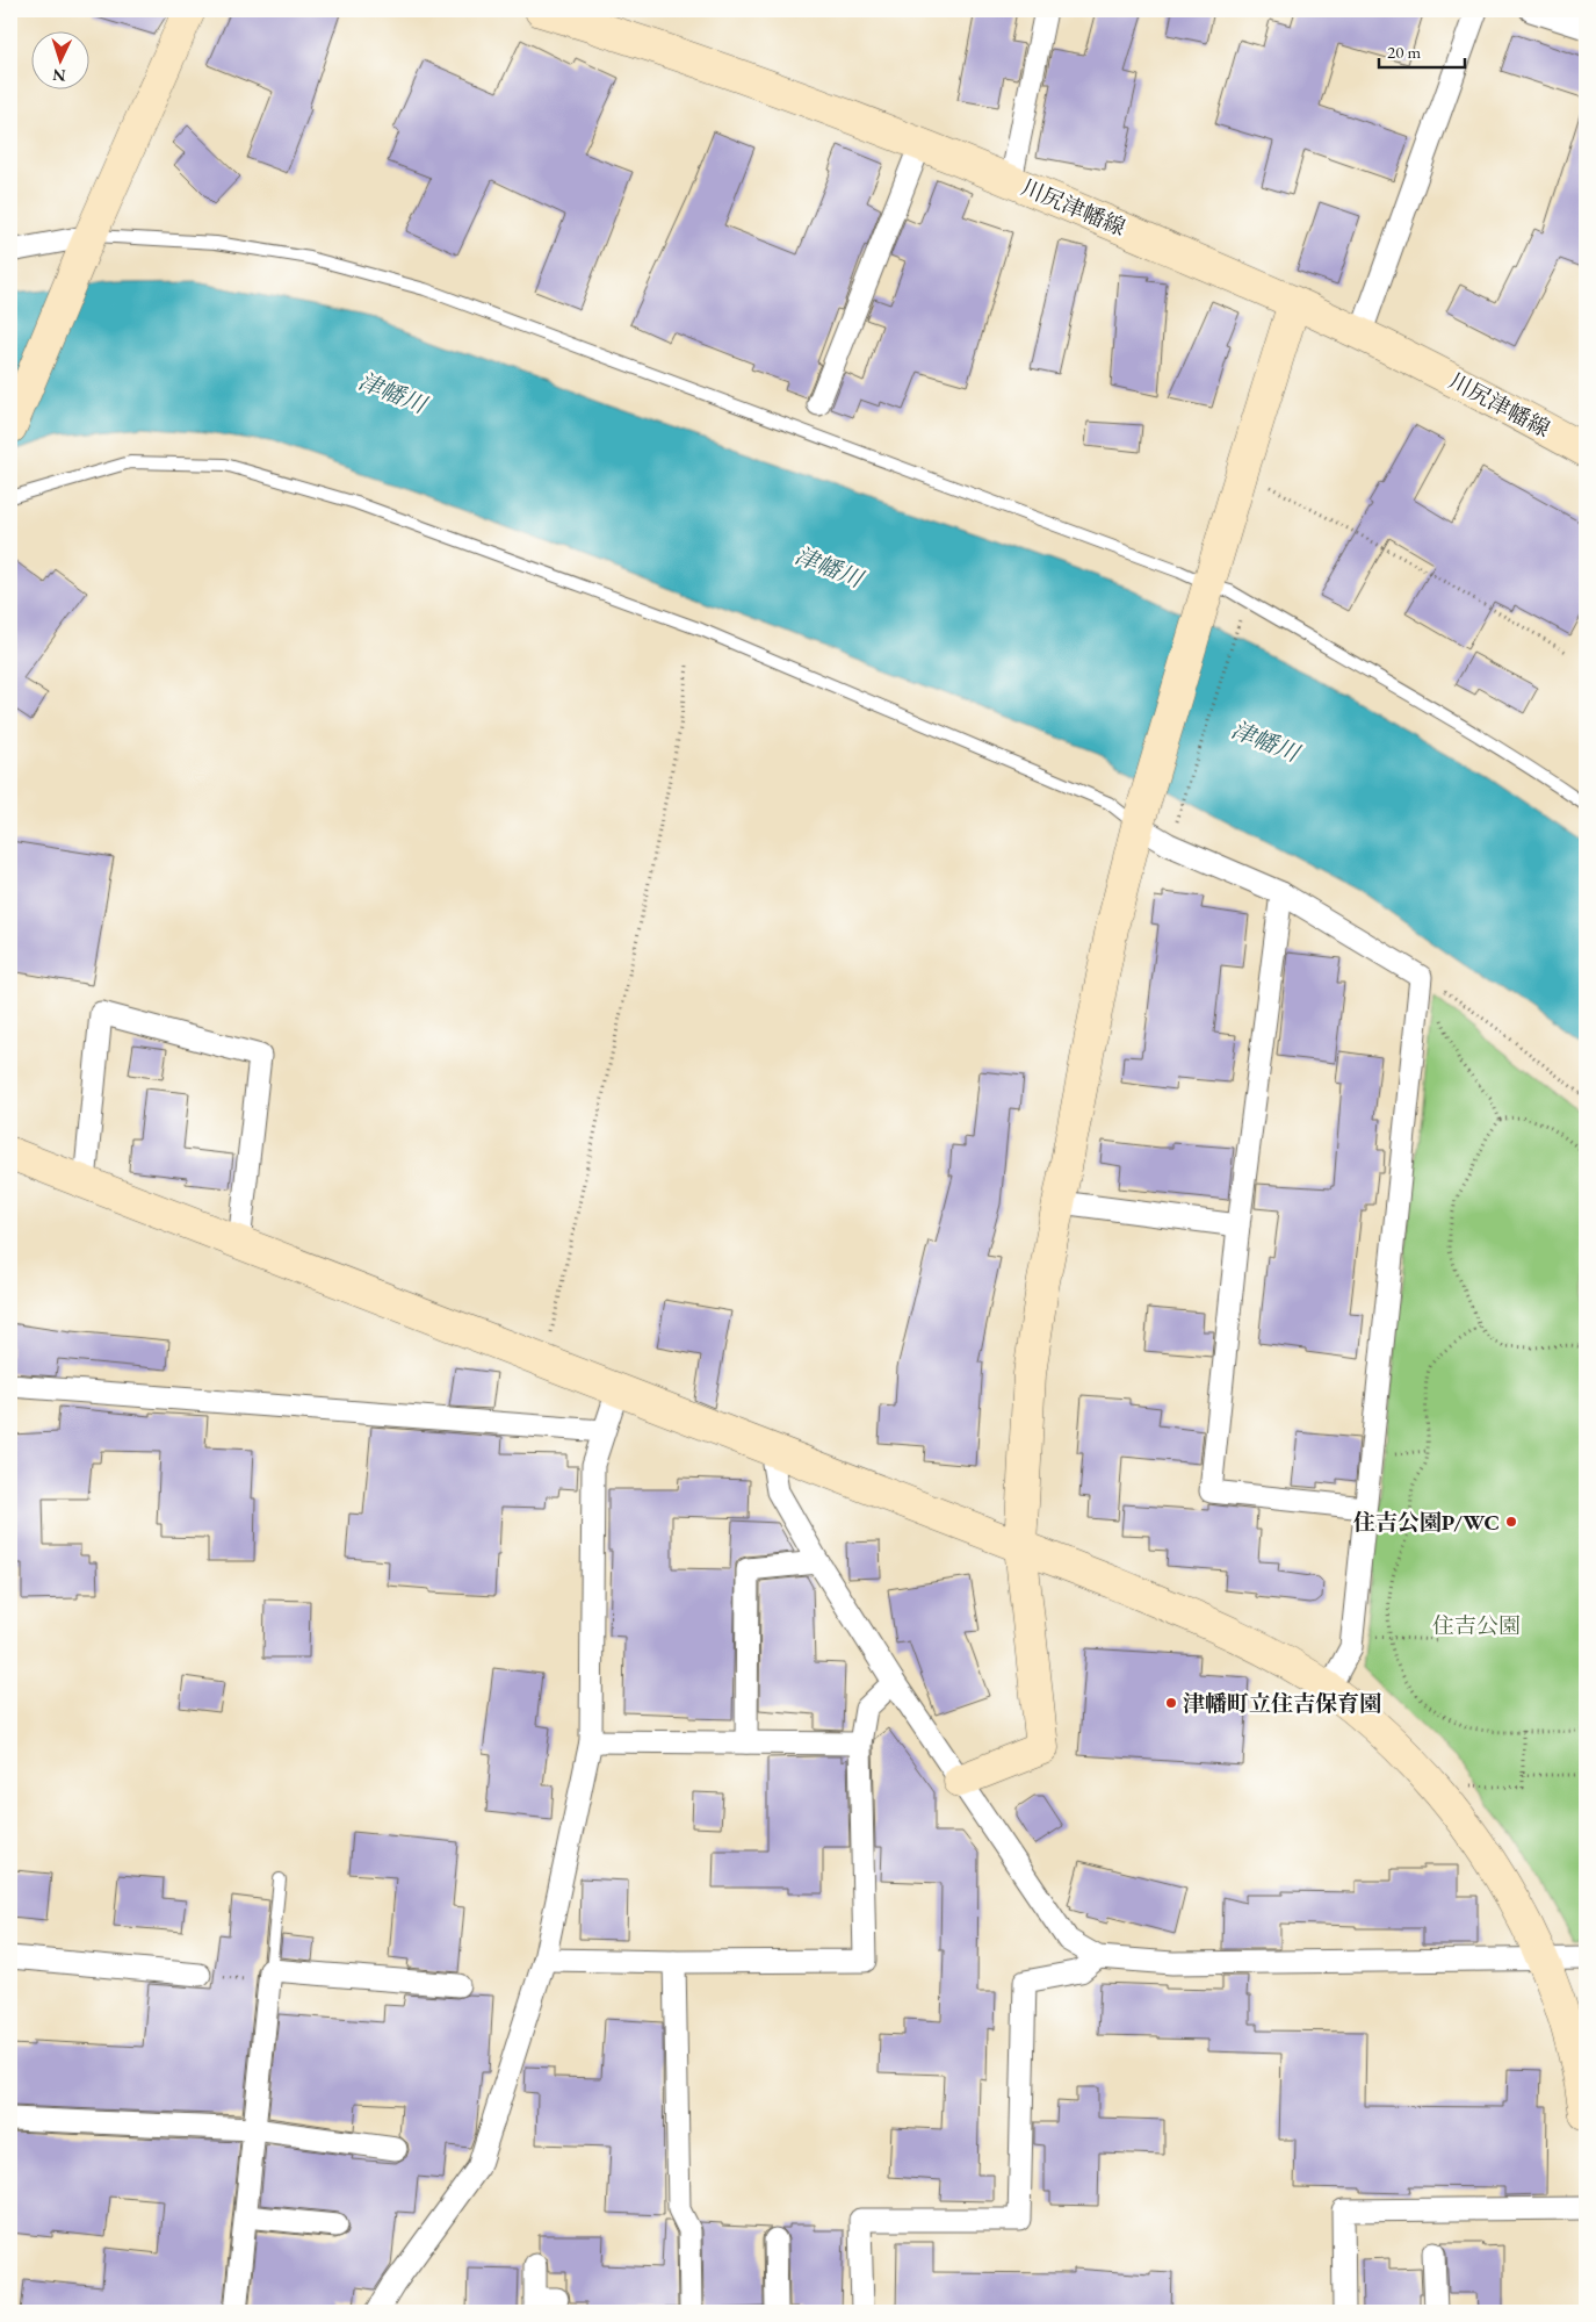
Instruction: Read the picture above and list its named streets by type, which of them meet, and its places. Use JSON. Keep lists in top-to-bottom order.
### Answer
{
  "streets": {
    "street": ["川尻津幡線"]
  },
  "water": ["津幡川"],
  "parks": ["住吉公園"],
  "places": ["住吉公園P/WC", "津幡町立住吉保育園"],
  "scale_bar": "20 m",
  "north": "bottom"
}
